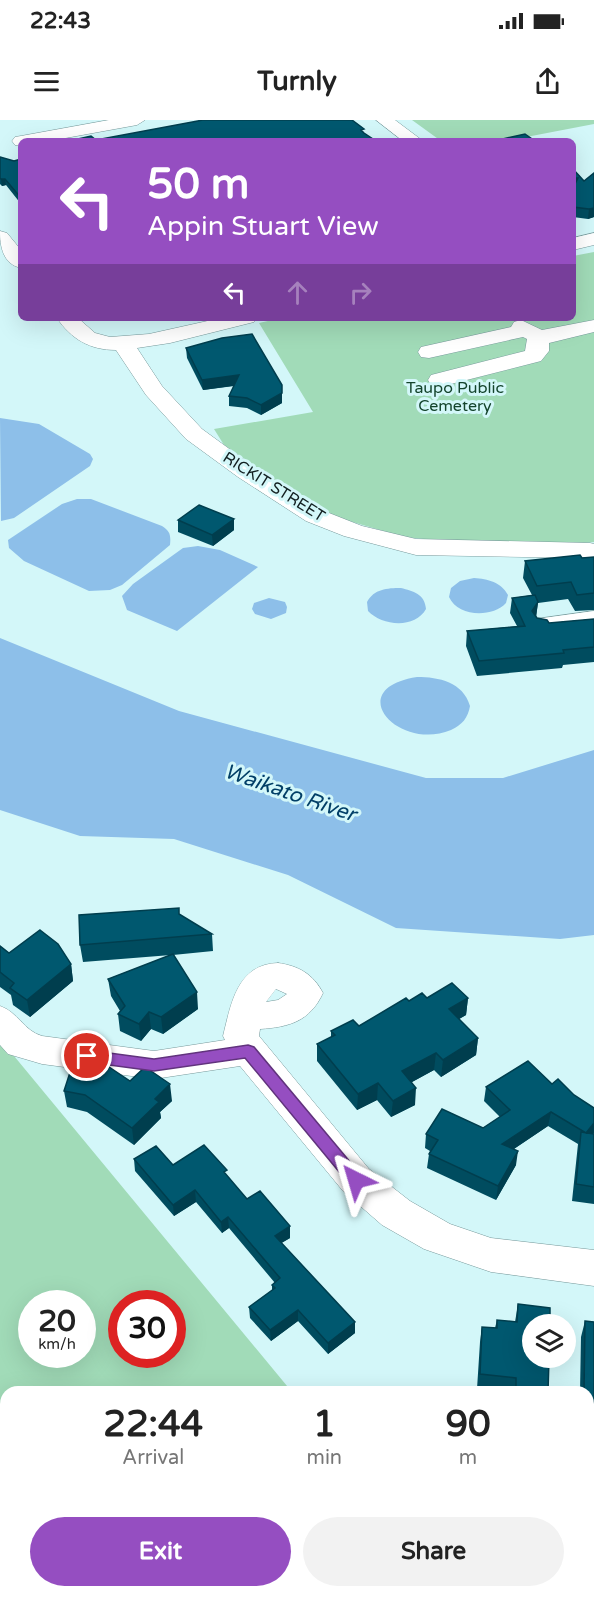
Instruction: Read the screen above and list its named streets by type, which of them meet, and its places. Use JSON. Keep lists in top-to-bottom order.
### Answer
{
  "streets": {
    "street": ["RICKIT STREET"]
  },
  "water": ["Waikato River"],
  "parks": ["Taupo Public Cemetery"],
  "page": {
    "status": "22:43",
    "header": "Turnly",
    "turn": ["50 m", "Appin Stuart View"],
    "speed": "20 km/h",
    "limit": "30",
    "eta": [
      "22:44",
      "Arrival",
      "1",
      "min",
      "90",
      "m"
    ],
    "buttons": ["Exit", "Share"]
  }
}
